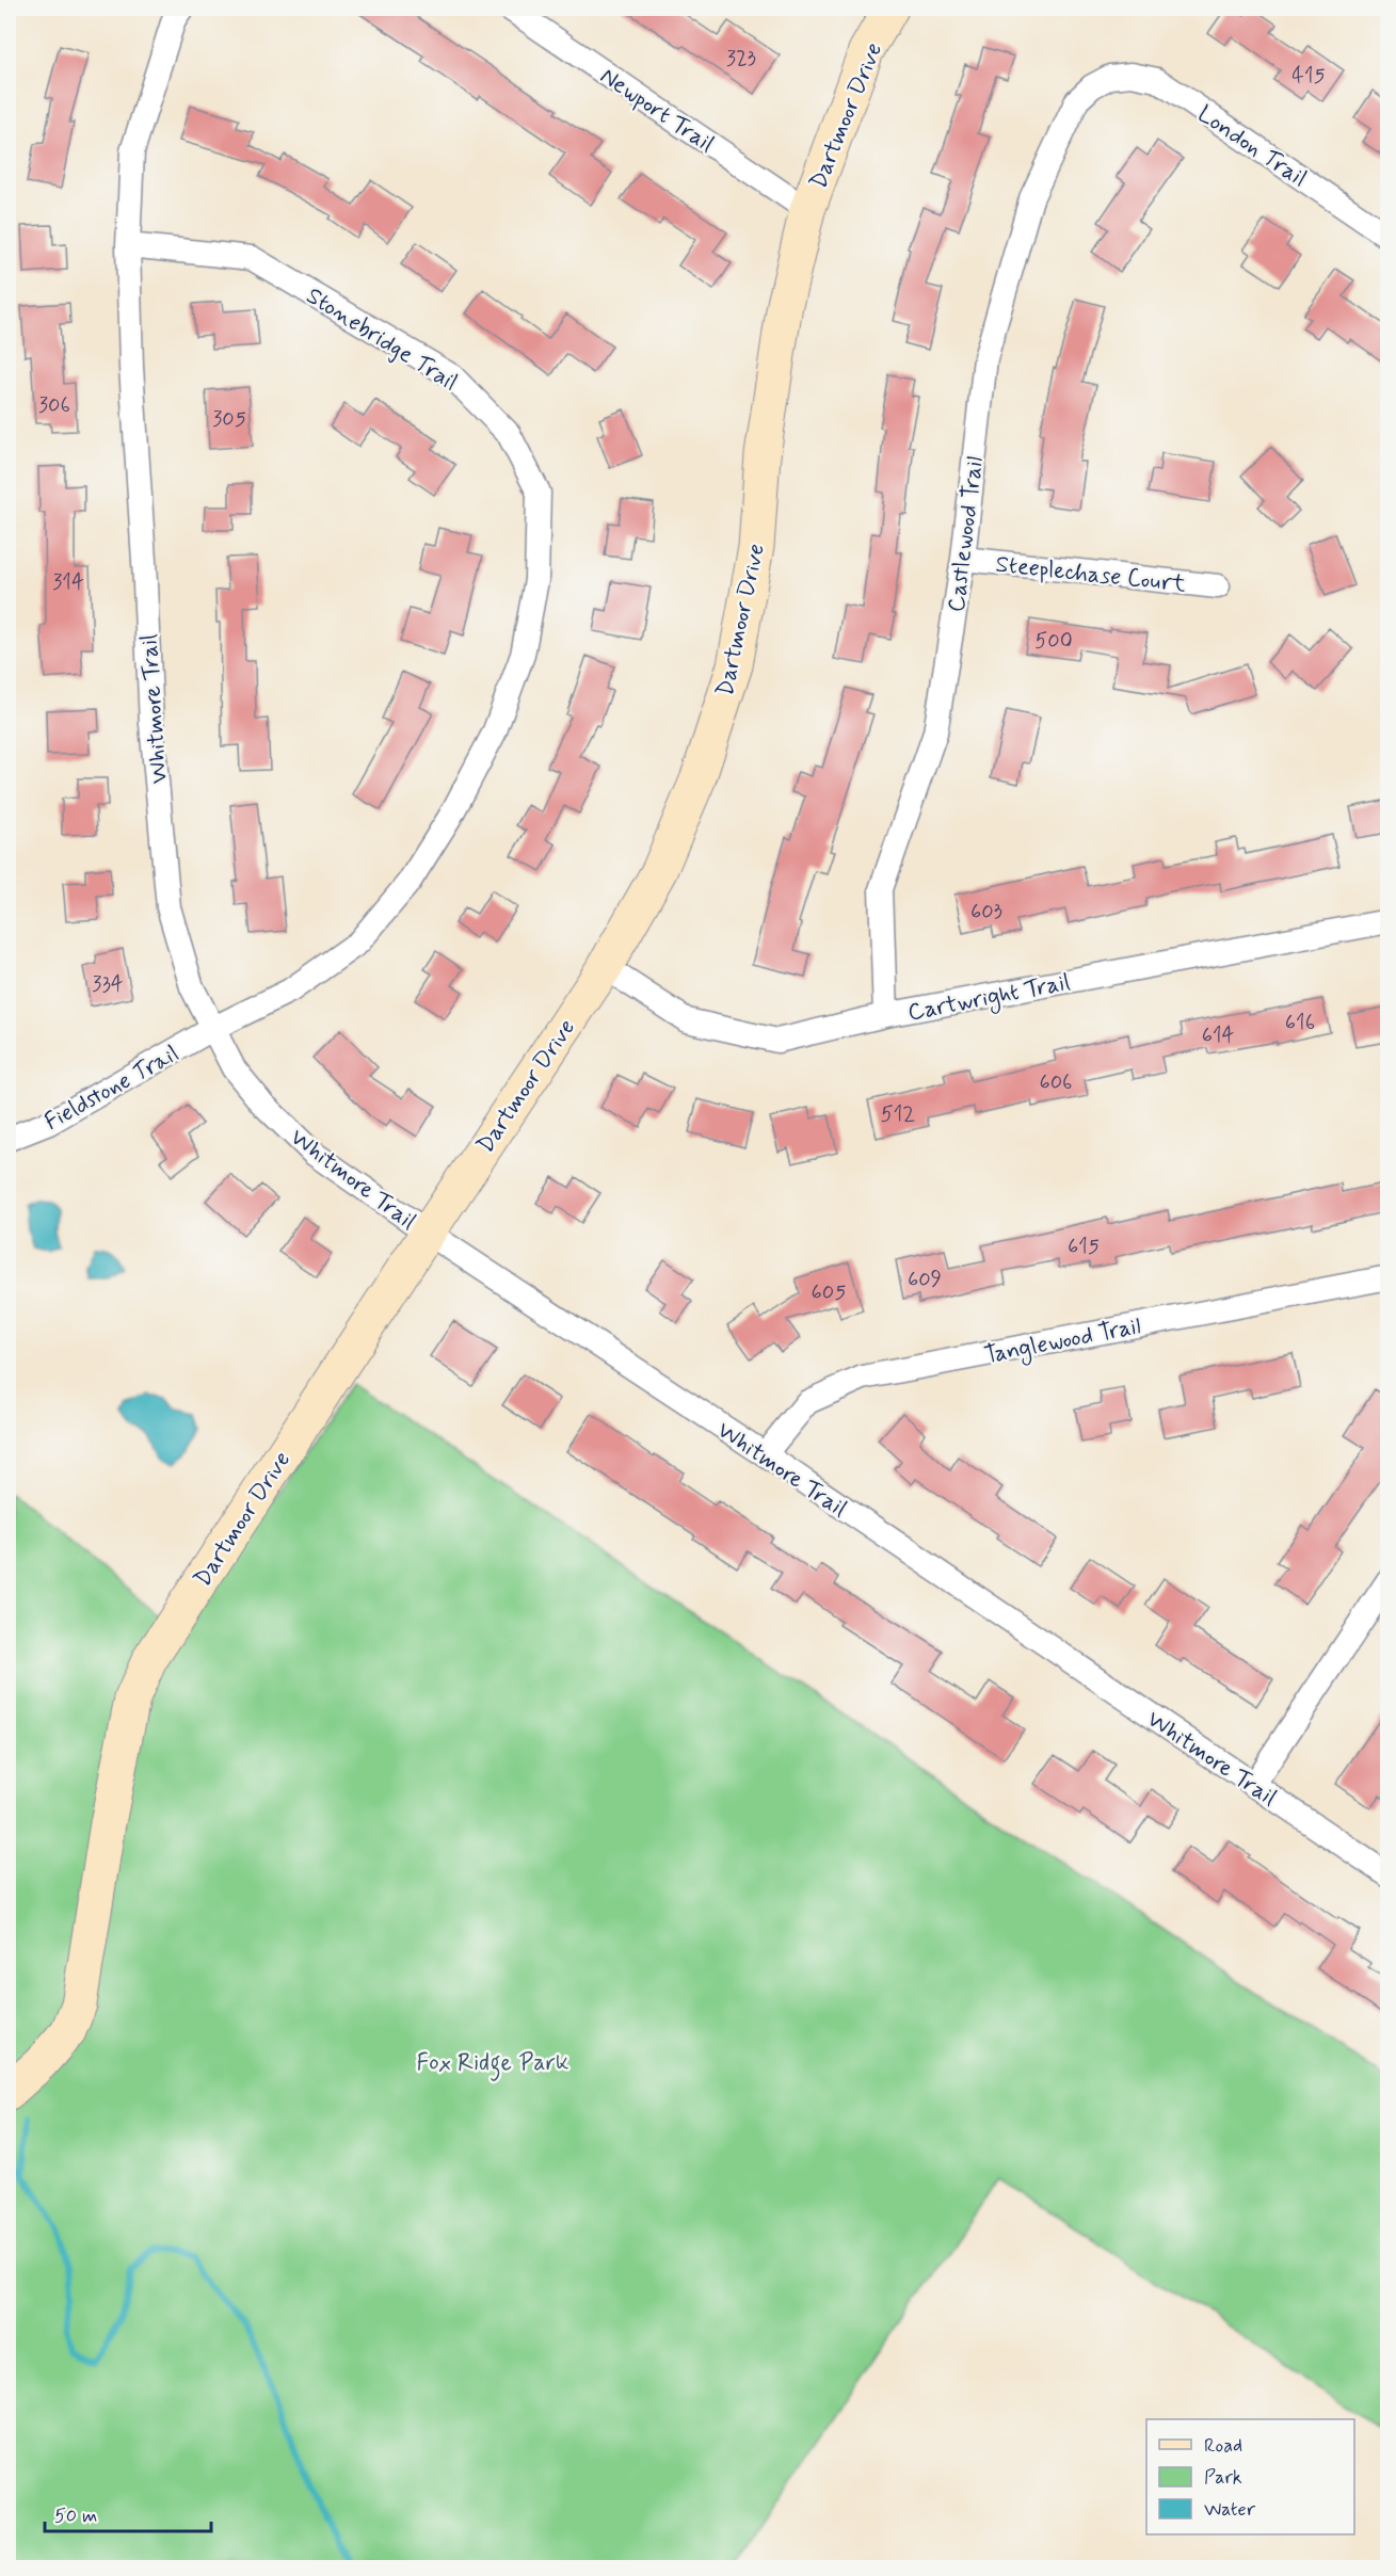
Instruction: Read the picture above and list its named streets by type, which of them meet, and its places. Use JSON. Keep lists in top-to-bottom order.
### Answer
{
  "streets": {
    "street": [
      "Newport Trail",
      "Dartmoor Drive",
      "London Trail",
      "Stonebridge Trail",
      "Castlewood Trail",
      "Steeplechase Court",
      "Whitmore Trail",
      "Cartwright Trail",
      "Fieldstone Trail",
      "Tanglewood Trail"
    ]
  },
  "crossings": [
    ["Newport Trail", "Dartmoor Drive"],
    ["Dartmoor Drive", "Whitmore Trail"],
    ["Dartmoor Drive", "Cartwright Trail"],
    ["London Trail", "Castlewood Trail"],
    ["Stonebridge Trail", "Whitmore Trail"],
    ["Stonebridge Trail", "Fieldstone Trail"],
    ["Castlewood Trail", "Steeplechase Court"],
    ["Castlewood Trail", "Cartwright Trail"],
    ["Whitmore Trail", "Fieldstone Trail"],
    ["Whitmore Trail", "Tanglewood Trail"]
  ],
  "parks": ["Fox Ridge Park"],
  "house_numbers": [
    "323",
    "415",
    "306",
    "305",
    "314",
    "500",
    "603",
    "334",
    "616",
    "614",
    "606",
    "512",
    "615",
    "609",
    "605"
  ],
  "legend": ["Road", "Park", "Water"],
  "scale_bar": "50 m"
}
